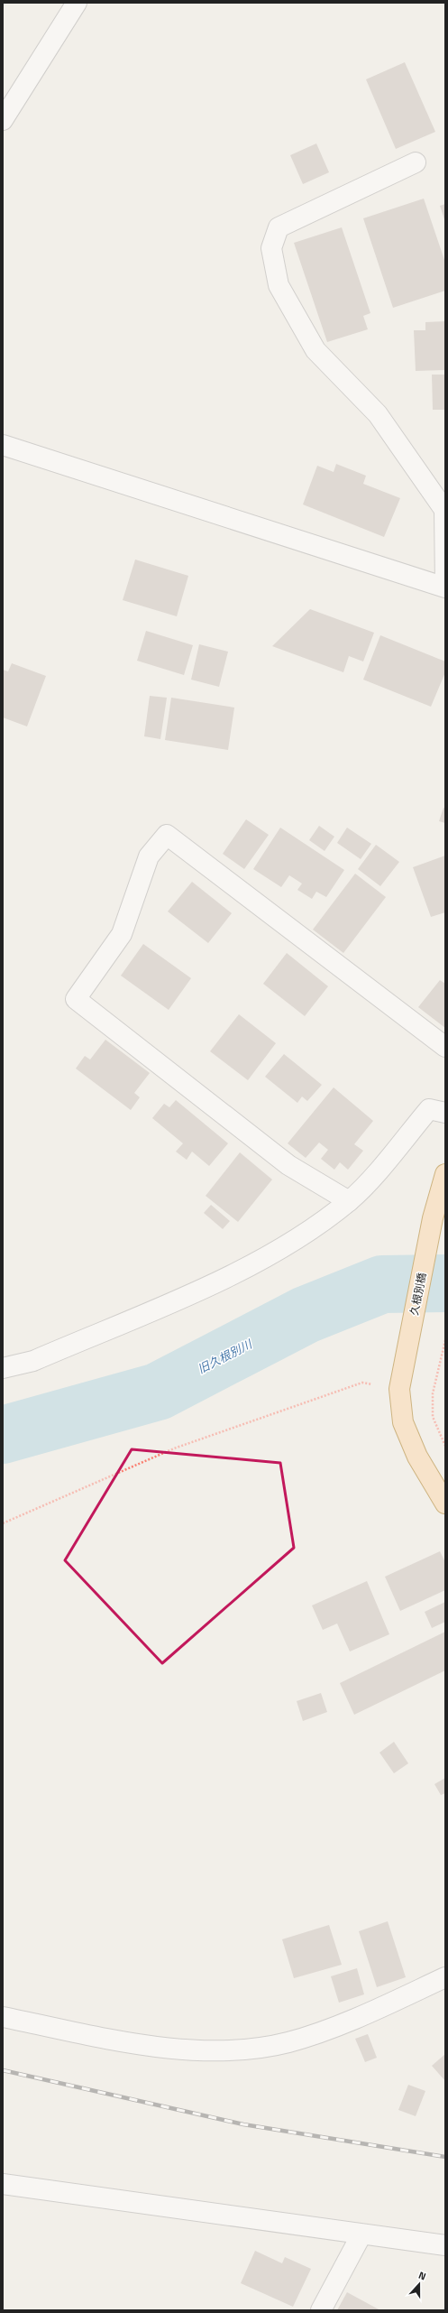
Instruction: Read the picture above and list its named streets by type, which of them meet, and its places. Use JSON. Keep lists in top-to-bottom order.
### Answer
{
  "streets": {
    "main road": ["久根別橋"]
  },
  "water": ["旧久根別川"],
  "north": "top"
}
